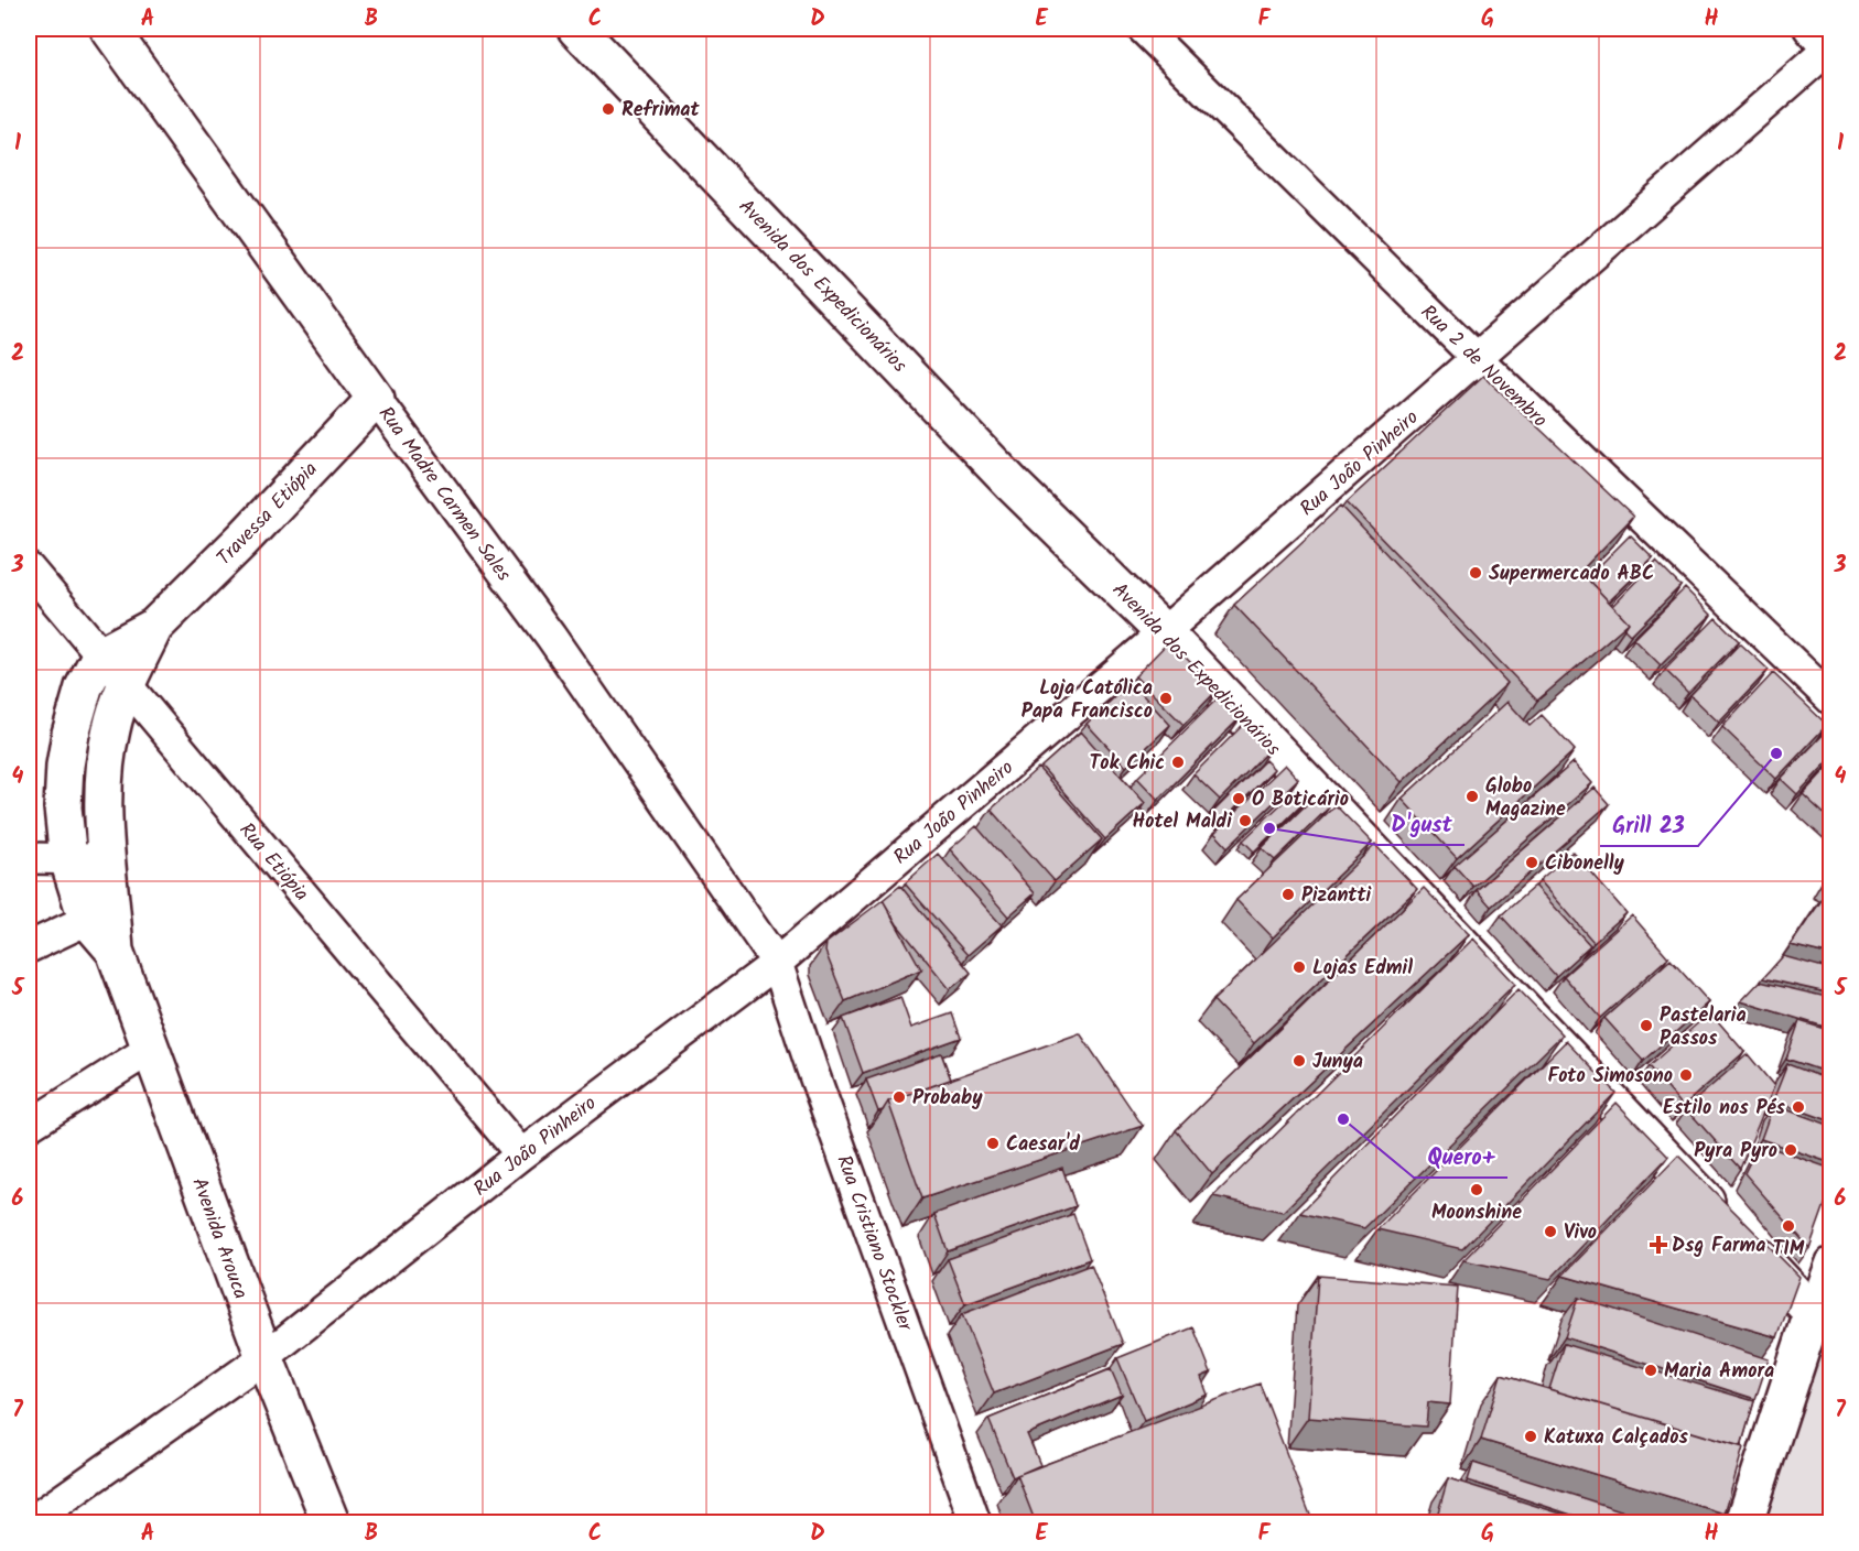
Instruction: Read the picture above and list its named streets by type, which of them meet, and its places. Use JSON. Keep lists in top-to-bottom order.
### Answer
{
  "streets": {
    "street": [
      "Avenida dos Expedicionários",
      "Rua 2 de Novembro",
      "Rua João Pinheiro",
      "Rua Madre Carmen Sales",
      "Travessa Etiópia",
      "Rua Etiópia",
      "Avenida Arouca",
      "Rua Cristiano Stockler"
    ]
  },
  "crossings": [
    ["Avenida dos Expedicionários", "Rua João Pinheiro"],
    ["Rua 2 de Novembro", "Rua João Pinheiro"],
    ["Rua João Pinheiro", "Rua Madre Carmen Sales"],
    ["Rua João Pinheiro", "Rua Etiópia"],
    ["Rua João Pinheiro", "Avenida Arouca"],
    ["Rua João Pinheiro", "Rua Cristiano Stockler"],
    ["Rua Madre Carmen Sales", "Travessa Etiópia"],
    ["Rua Madre Carmen Sales", "Rua Cristiano Stockler"],
    ["Travessa Etiópia", "Rua Etiópia"],
    ["Travessa Etiópia", "Avenida Arouca"],
    ["Rua Etiópia", "Avenida Arouca"]
  ],
  "places": {
    "other": [
      "Refrimat",
      "Supermercado ABC",
      "Loja Católica Papa Francisco",
      "Grill 23",
      "Tok Chic",
      "Globo Magazine",
      "O Boticário",
      "Hotel Maldi",
      "D'gust",
      "Cibonelly",
      "Pizantti",
      "Lojas Edmil",
      "Pastelaria Passos",
      "Junya",
      "Foto Simosono",
      "Probaby",
      "Estilo nos Pés",
      "Quero+",
      "Caesar'd",
      "Pyra Pyro",
      "Moonshine",
      "TIM",
      "Vivo",
      "Maria Amora",
      "Katuxa Calçados"
    ],
    "health": ["Dsg Farma"]
  },
  "grid": {
    "columns": [
      "A",
      "B",
      "C",
      "D",
      "E",
      "F",
      "G",
      "H"
    ],
    "rows": [
      "1",
      "2",
      "3",
      "4",
      "5",
      "6",
      "7"
    ]
  }
}
